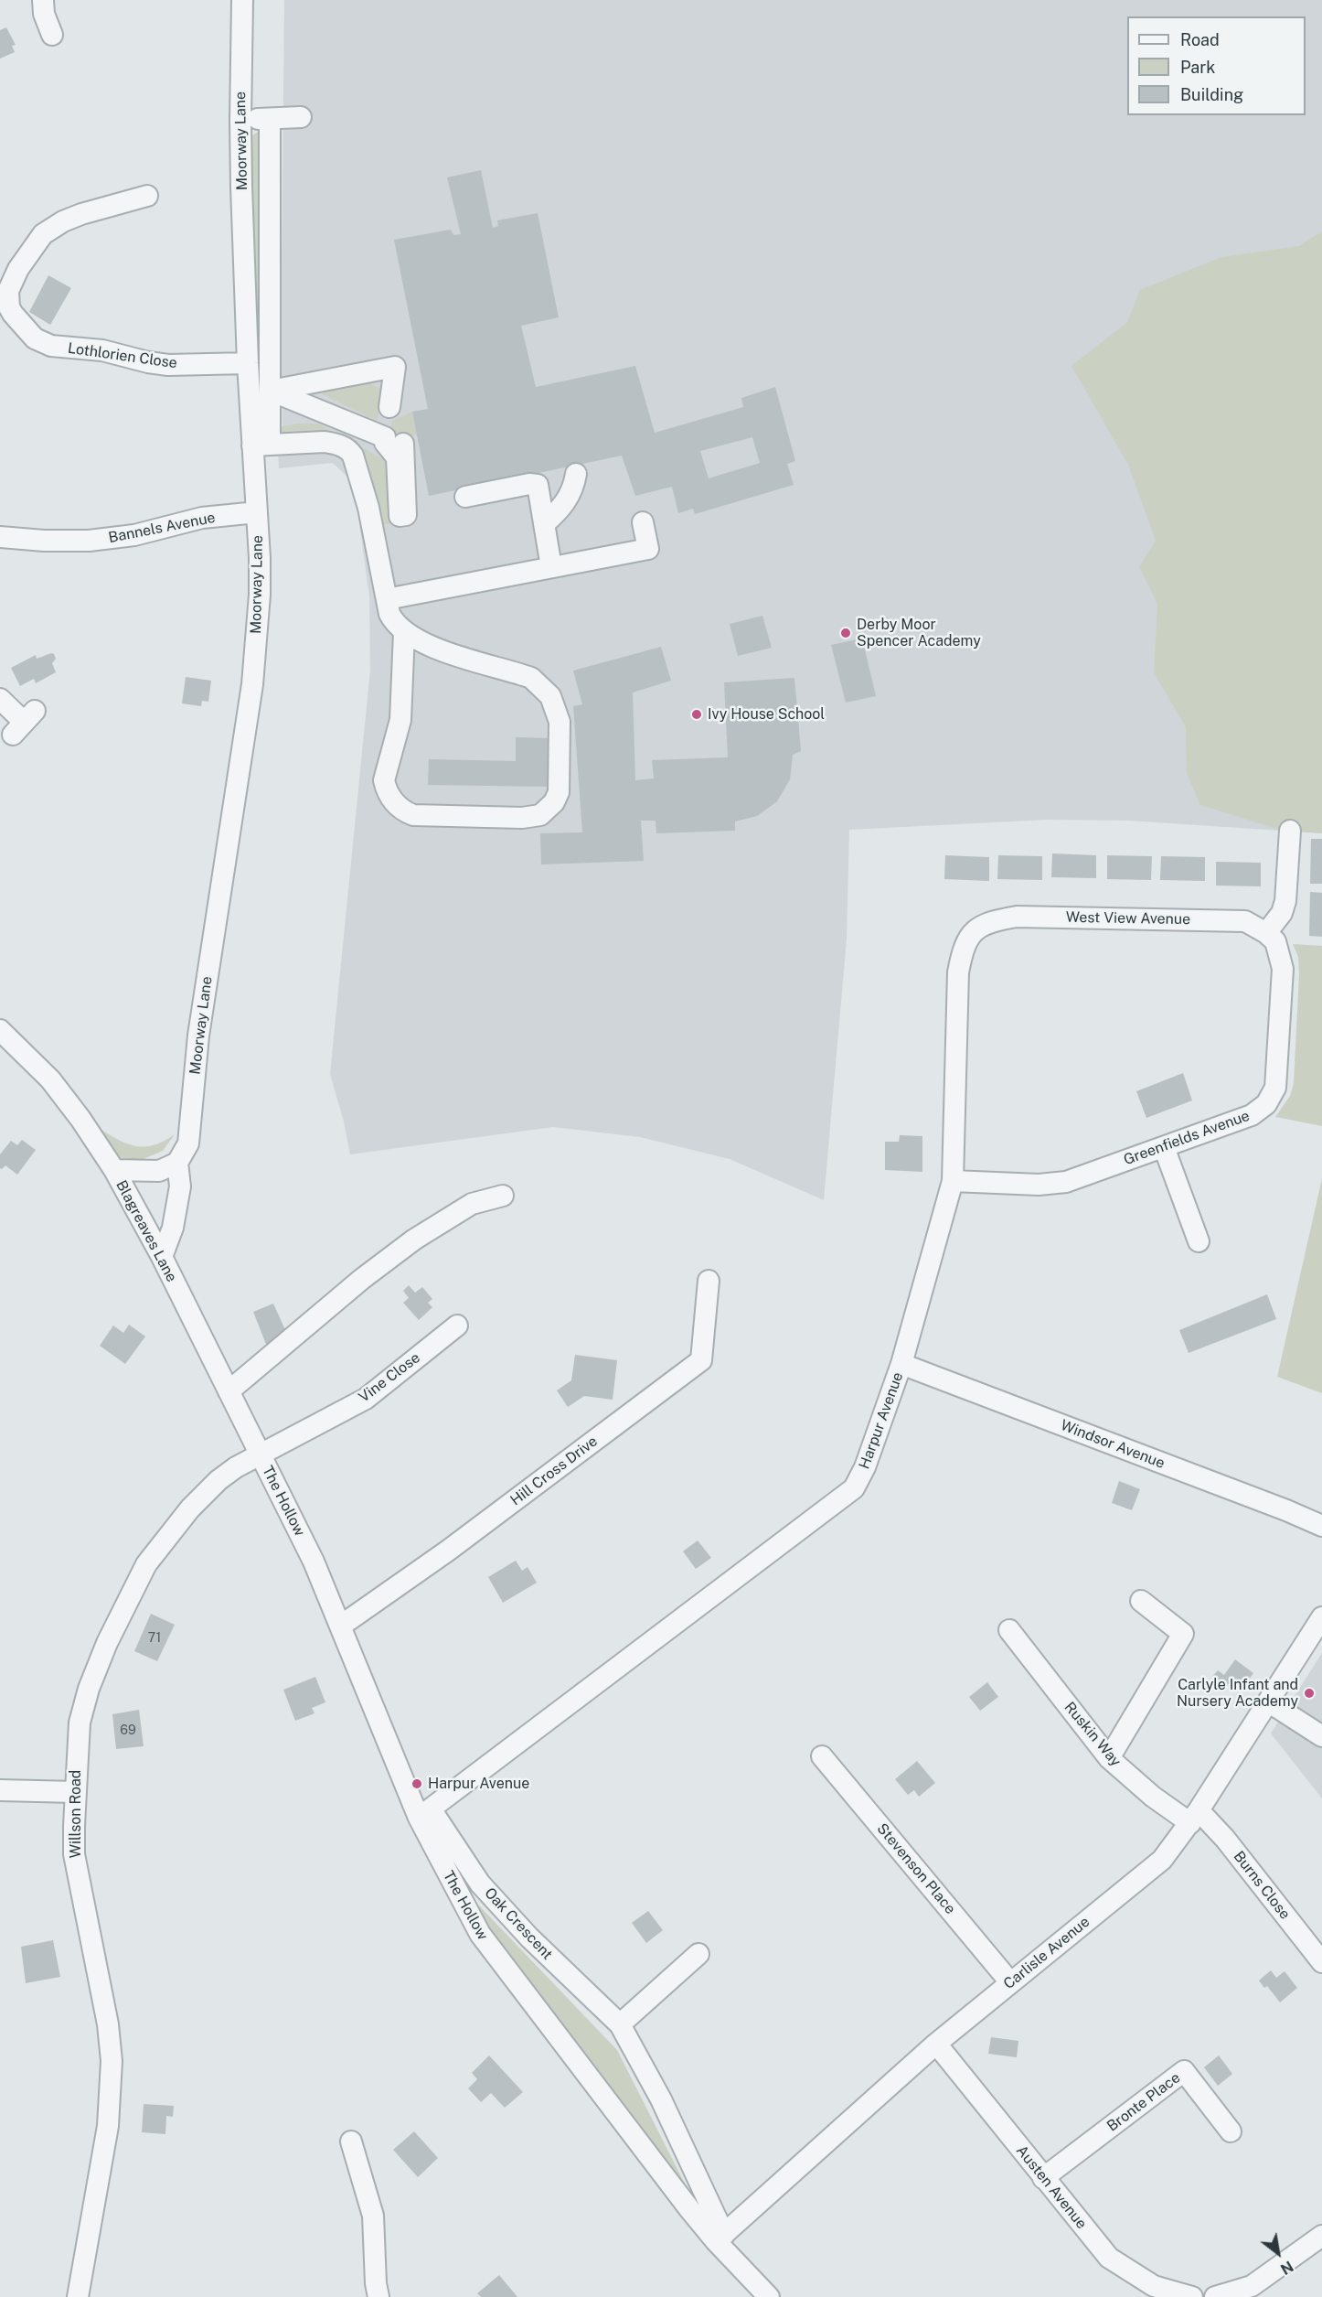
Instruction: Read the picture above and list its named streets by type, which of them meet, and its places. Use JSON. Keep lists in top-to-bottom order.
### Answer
{
  "streets": {
    "street": [
      "Moorway Lane",
      "Lothlorien Close",
      "Bannels Avenue",
      "West View Avenue",
      "Greenfields Avenue",
      "Blagreaves Lane",
      "Vine Close",
      "Harpur Avenue",
      "Windsor Avenue",
      "Hill Cross Drive",
      "The Hollow",
      "Ruskin Way",
      "Willson Road",
      "Stevenson Place",
      "Burns Close",
      "Oak Crescent",
      "Carlisle Avenue",
      "Bronte Place",
      "Austen Avenue"
    ]
  },
  "crossings": [
    ["Moorway Lane", "Lothlorien Close"],
    ["Moorway Lane", "Bannels Avenue"],
    ["Moorway Lane", "Blagreaves Lane"],
    ["West View Avenue", "Greenfields Avenue"],
    ["West View Avenue", "Harpur Avenue"],
    ["Greenfields Avenue", "Harpur Avenue"],
    ["Blagreaves Lane", "Vine Close"],
    ["Blagreaves Lane", "The Hollow"],
    ["Blagreaves Lane", "Willson Road"],
    ["Vine Close", "The Hollow"],
    ["Vine Close", "Willson Road"],
    ["Harpur Avenue", "Windsor Avenue"],
    ["Harpur Avenue", "The Hollow"],
    ["Harpur Avenue", "Oak Crescent"],
    ["Hill Cross Drive", "The Hollow"],
    ["The Hollow", "Willson Road"],
    ["The Hollow", "Oak Crescent"],
    ["The Hollow", "Carlisle Avenue"],
    ["Ruskin Way", "Burns Close"],
    ["Ruskin Way", "Carlisle Avenue"],
    ["Stevenson Place", "Carlisle Avenue"],
    ["Burns Close", "Carlisle Avenue"],
    ["Oak Crescent", "Carlisle Avenue"],
    ["Carlisle Avenue", "Austen Avenue"],
    ["Bronte Place", "Austen Avenue"]
  ],
  "places": [
    "Derby Moor Spencer Academy",
    "Ivy House School",
    "Carlyle Infant and Nursery Academy",
    "Harpur Avenue"
  ],
  "house_numbers": ["71", "69"],
  "legend": ["Road", "Park", "Building"],
  "north": "bottom right"
}
